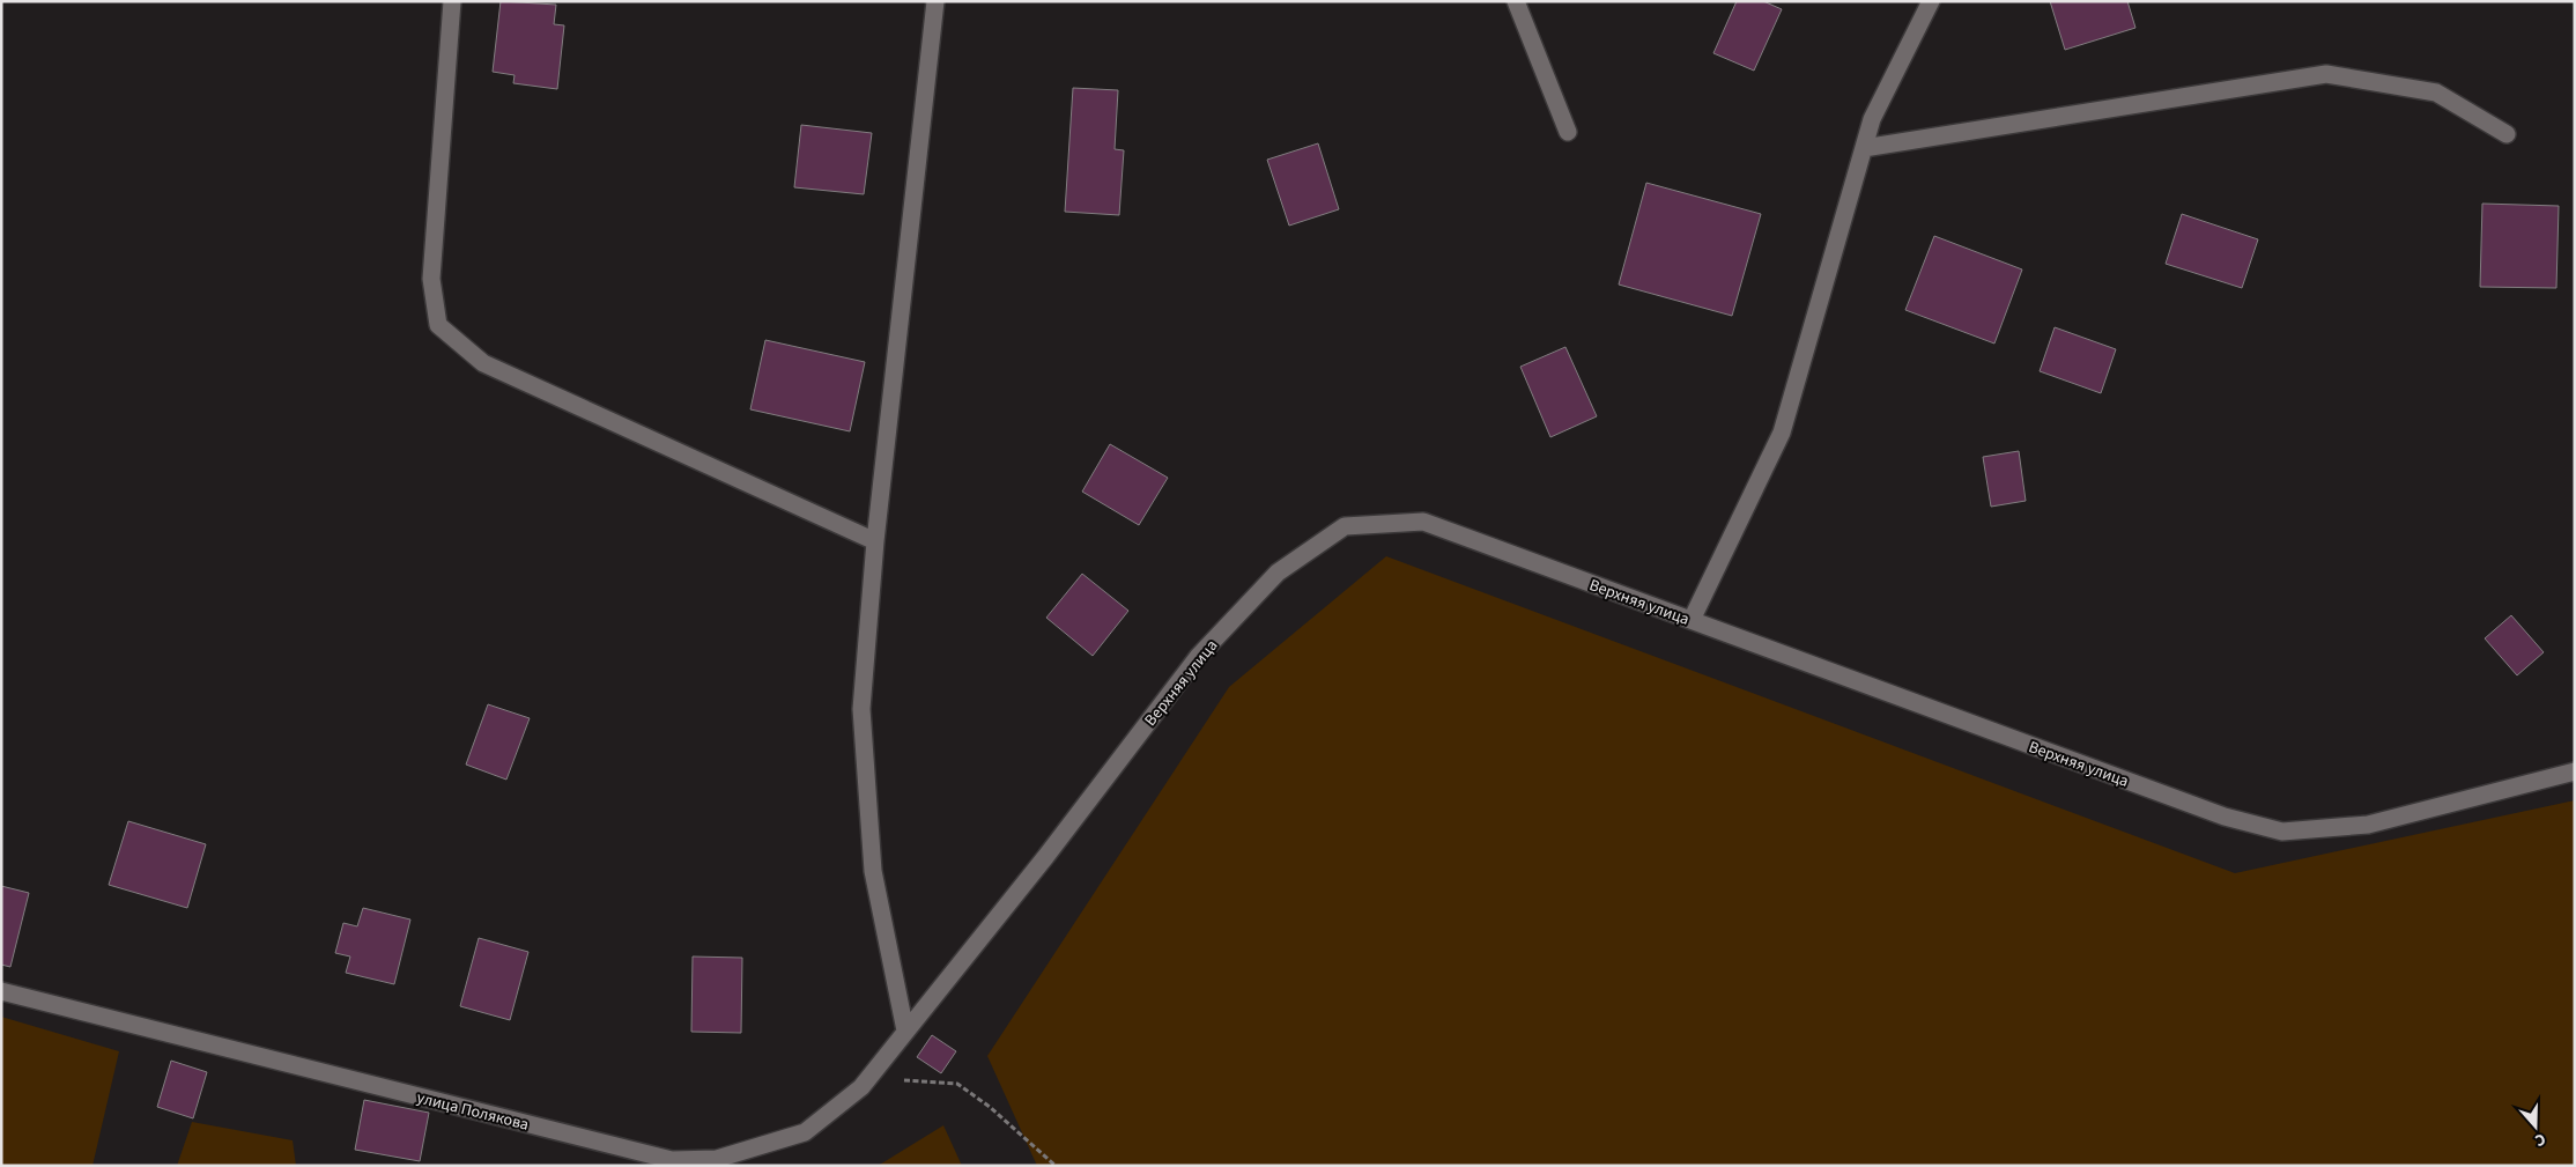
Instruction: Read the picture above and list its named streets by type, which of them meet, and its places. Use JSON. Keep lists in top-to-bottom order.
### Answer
{
  "streets": {
    "street": ["Верхняя улица", "улица Полякова"]
  },
  "crossings": [
    ["Верхняя улица", "улица Полякова"]
  ],
  "north": "bottom"
}
